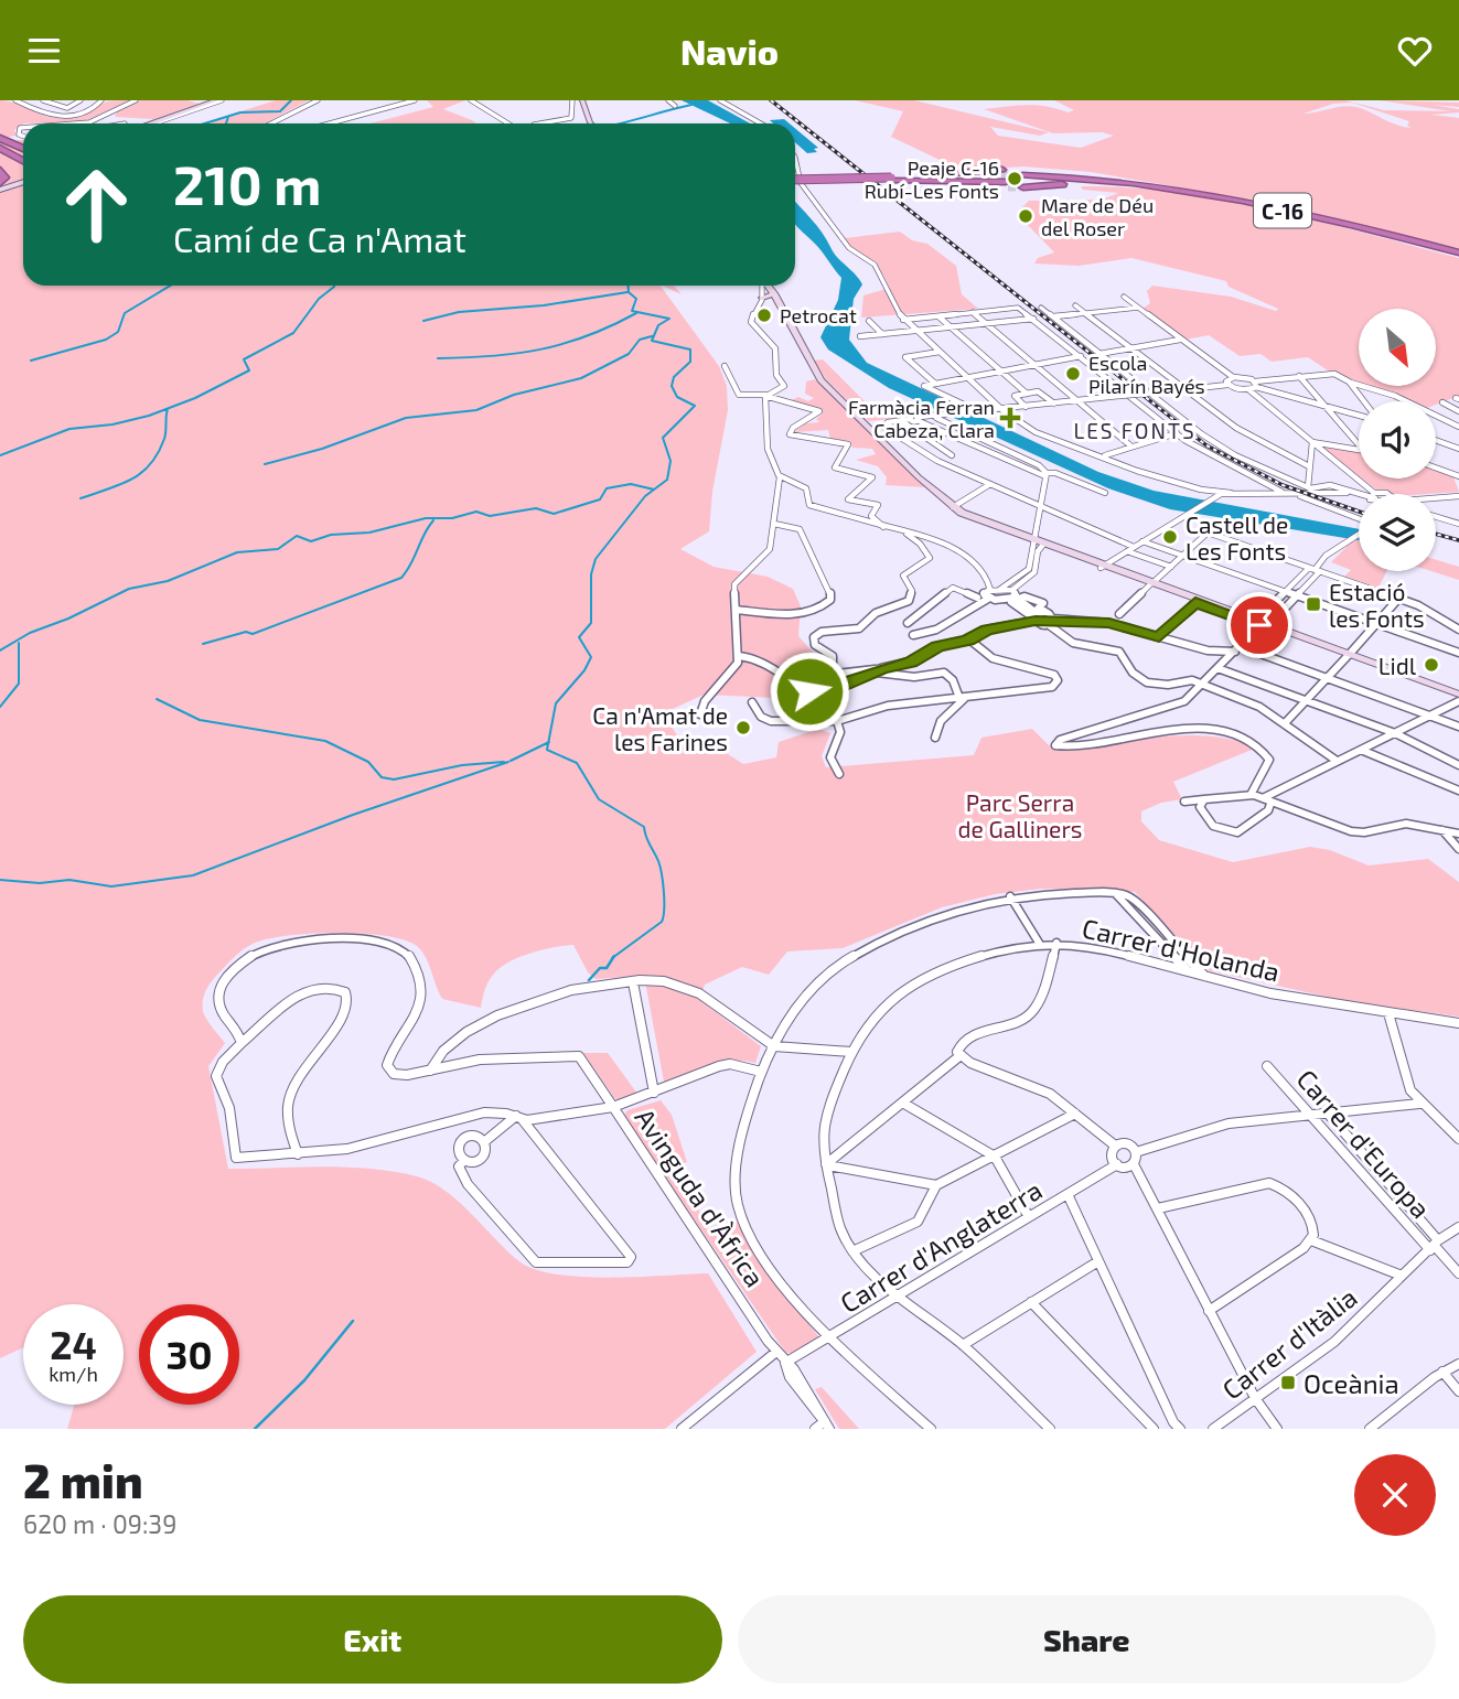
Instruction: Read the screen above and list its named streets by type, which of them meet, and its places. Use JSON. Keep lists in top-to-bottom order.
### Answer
{
  "streets": {
    "highway": ["C-16"],
    "street": [
      "Carrer d'Holanda",
      "Carrer d'Europa",
      "Avinguda d'Àfrica",
      "Carrer d'Anglaterra",
      "Carrer d'Itàlia"
    ]
  },
  "crossings": [
    ["Carrer d'Holanda", "Carrer d'Anglaterra"],
    ["Carrer d'Europa", "Carrer d'Itàlia"],
    ["Avinguda d'Àfrica", "Carrer d'Anglaterra"]
  ],
  "districts": ["LES FONTS"],
  "parks": ["Parc Serra de Galliners"],
  "places": {
    "other": [
      "Peaje C-16 Rubí-Les Fonts",
      "Mare de Déu del Roser",
      "Petrocat",
      "Escola Pilarín Bayés",
      "Castell de Les Fonts",
      "Lidl",
      "Ca n'Amat de les Farines"
    ],
    "health": ["Farmàcia Ferran Cabeza, Clara"],
    "transit": ["Estació les Fonts", "Oceània"]
  },
  "north": "bottom right",
  "page": {
    "header": "Navio",
    "turn": ["210 m", "Camí de Ca n'Amat"],
    "speed": "24 km/h",
    "limit": "30",
    "heading": ["2 min", "620 m · 09:39"],
    "buttons": ["Exit", "Share"]
  }
}
